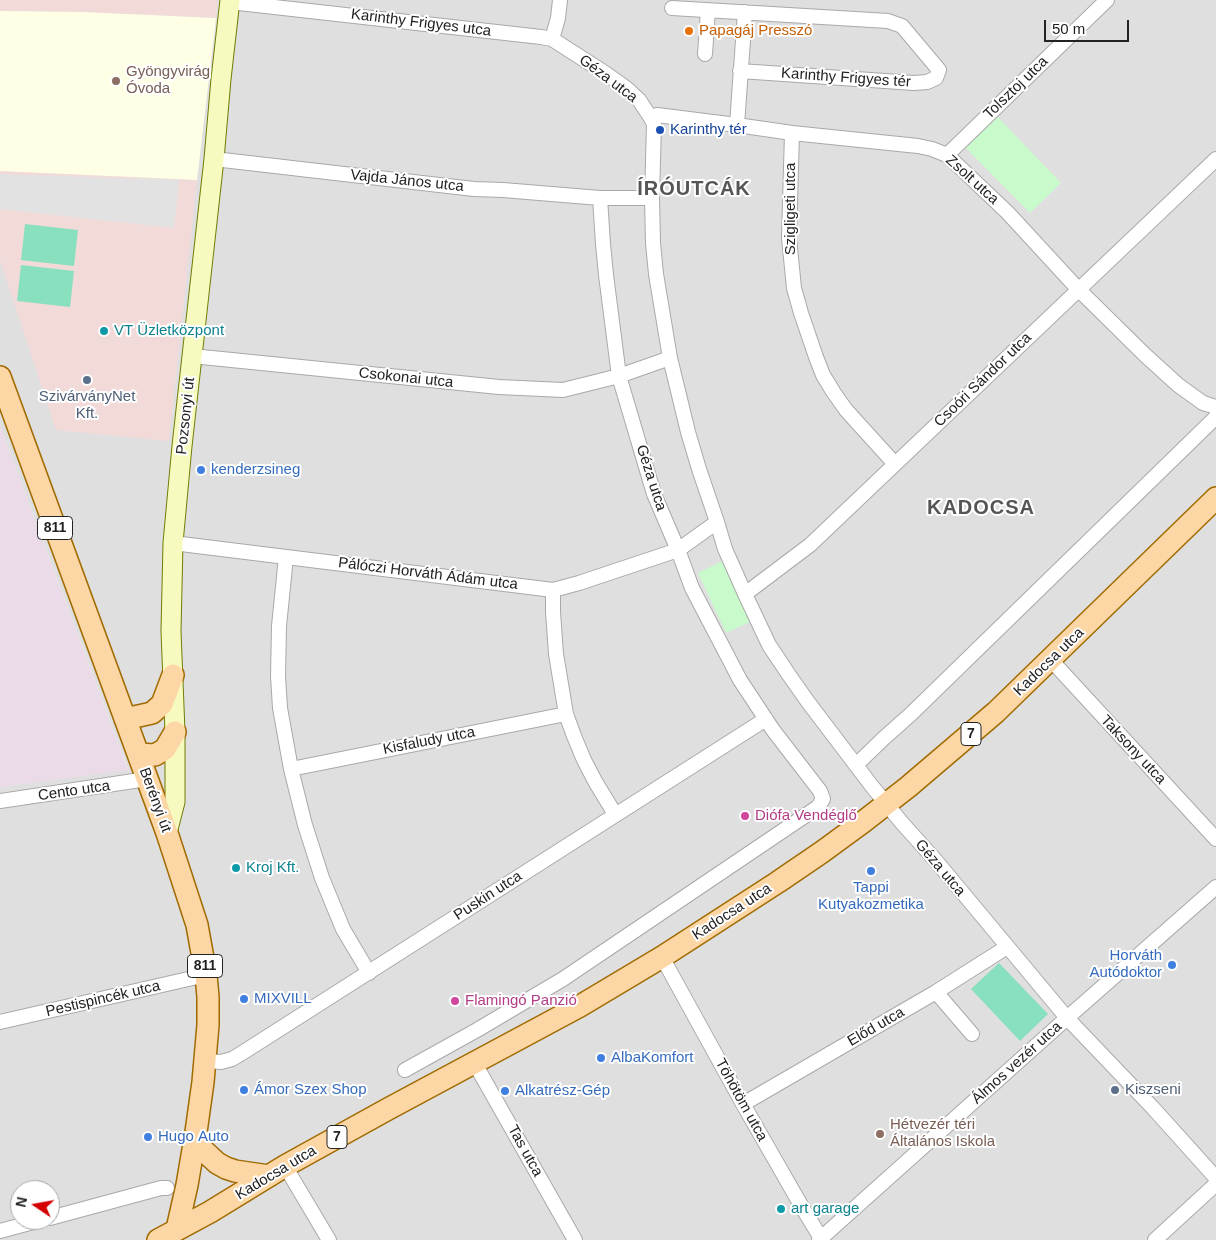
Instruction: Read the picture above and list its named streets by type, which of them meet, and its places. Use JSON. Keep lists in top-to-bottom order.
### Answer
{
  "streets": {
    "main road": [
      "811",
      "Kadocsa utca",
      "7",
      "Berényi út"
    ],
    "street": [
      "Karinthy Frigyes utca",
      "Karinthy Frigyes tér",
      "Géza utca",
      "Tolsztoj utca",
      "Zsolt utca",
      "Vajda János utca",
      "Szigligeti utca",
      "Csokonai utca",
      "Csoóri Sándor utca",
      "Pozsonyi út",
      "Pálóczi Horváth Ádám utca",
      "Kisfaludy utca",
      "Taksony utca",
      "Cento utca",
      "Puskin utca",
      "Pestispincék utca",
      "Előd utca",
      "Álmos vezér utca",
      "Töhötöm utca",
      "Tas utca"
    ]
  },
  "crossings": [
    ["Karinthy Frigyes utca", "Géza utca"],
    ["Karinthy Frigyes utca", "Pozsonyi út"],
    ["Géza utca", "Zsolt utca"],
    ["Géza utca", "Vajda János utca"],
    ["Géza utca", "Csokonai utca"],
    ["Géza utca", "Csoóri Sándor utca"],
    ["Géza utca", "Pálóczi Horváth Ádám utca"],
    ["Géza utca", "Kadocsa utca"],
    ["Géza utca", "Puskin utca"],
    ["Géza utca", "Előd utca"],
    ["Géza utca", "Álmos vezér utca"],
    ["Tolsztoj utca", "Zsolt utca"],
    ["Zsolt utca", "Szigligeti utca"],
    ["Zsolt utca", "Csoóri Sándor utca"],
    ["Vajda János utca", "Pozsonyi út"],
    ["Szigligeti utca", "Csoóri Sándor utca"],
    ["Csokonai utca", "Pozsonyi út"],
    ["Pozsonyi út", "Pálóczi Horváth Ádám utca"],
    ["Pozsonyi út", "Berényi út"],
    ["Kadocsa utca", "7"],
    ["Kadocsa utca", "Taksony utca"],
    ["Kadocsa utca", "Berényi út"],
    ["Kadocsa utca", "Töhötöm utca"],
    ["Kadocsa utca", "Tas utca"],
    ["7", "Berényi út"],
    ["Cento utca", "Berényi út"],
    ["Berényi út", "Puskin utca"],
    ["Berényi út", "Pestispincék utca"],
    ["Előd utca", "Töhötöm utca"],
    ["Álmos vezér utca", "Töhötöm utca"]
  ],
  "districts": ["ÍRÓUTCÁK", "KADOCSA"],
  "places": [
    "Papagáj Presszó",
    "Gyöngyvirág Óvoda",
    "Karinthy tér",
    "VT Üzletközpont",
    "SzivárványNet Kft.",
    "kenderzsineg",
    "Diófa Vendéglő",
    "Kroj Kft.",
    "Tappi Kutyakozmetika",
    "Horváth Autódoktor",
    "MIXVILL",
    "Flamingó Panzió",
    "AlbaKomfort",
    "Ámor Szex Shop",
    "Kiszseni",
    "Alkatrész-Gép",
    "Hétvezér téri Általános Iskola",
    "Hugo Auto",
    "art garage"
  ],
  "scale_bar": "50 m",
  "north": "left"
}
